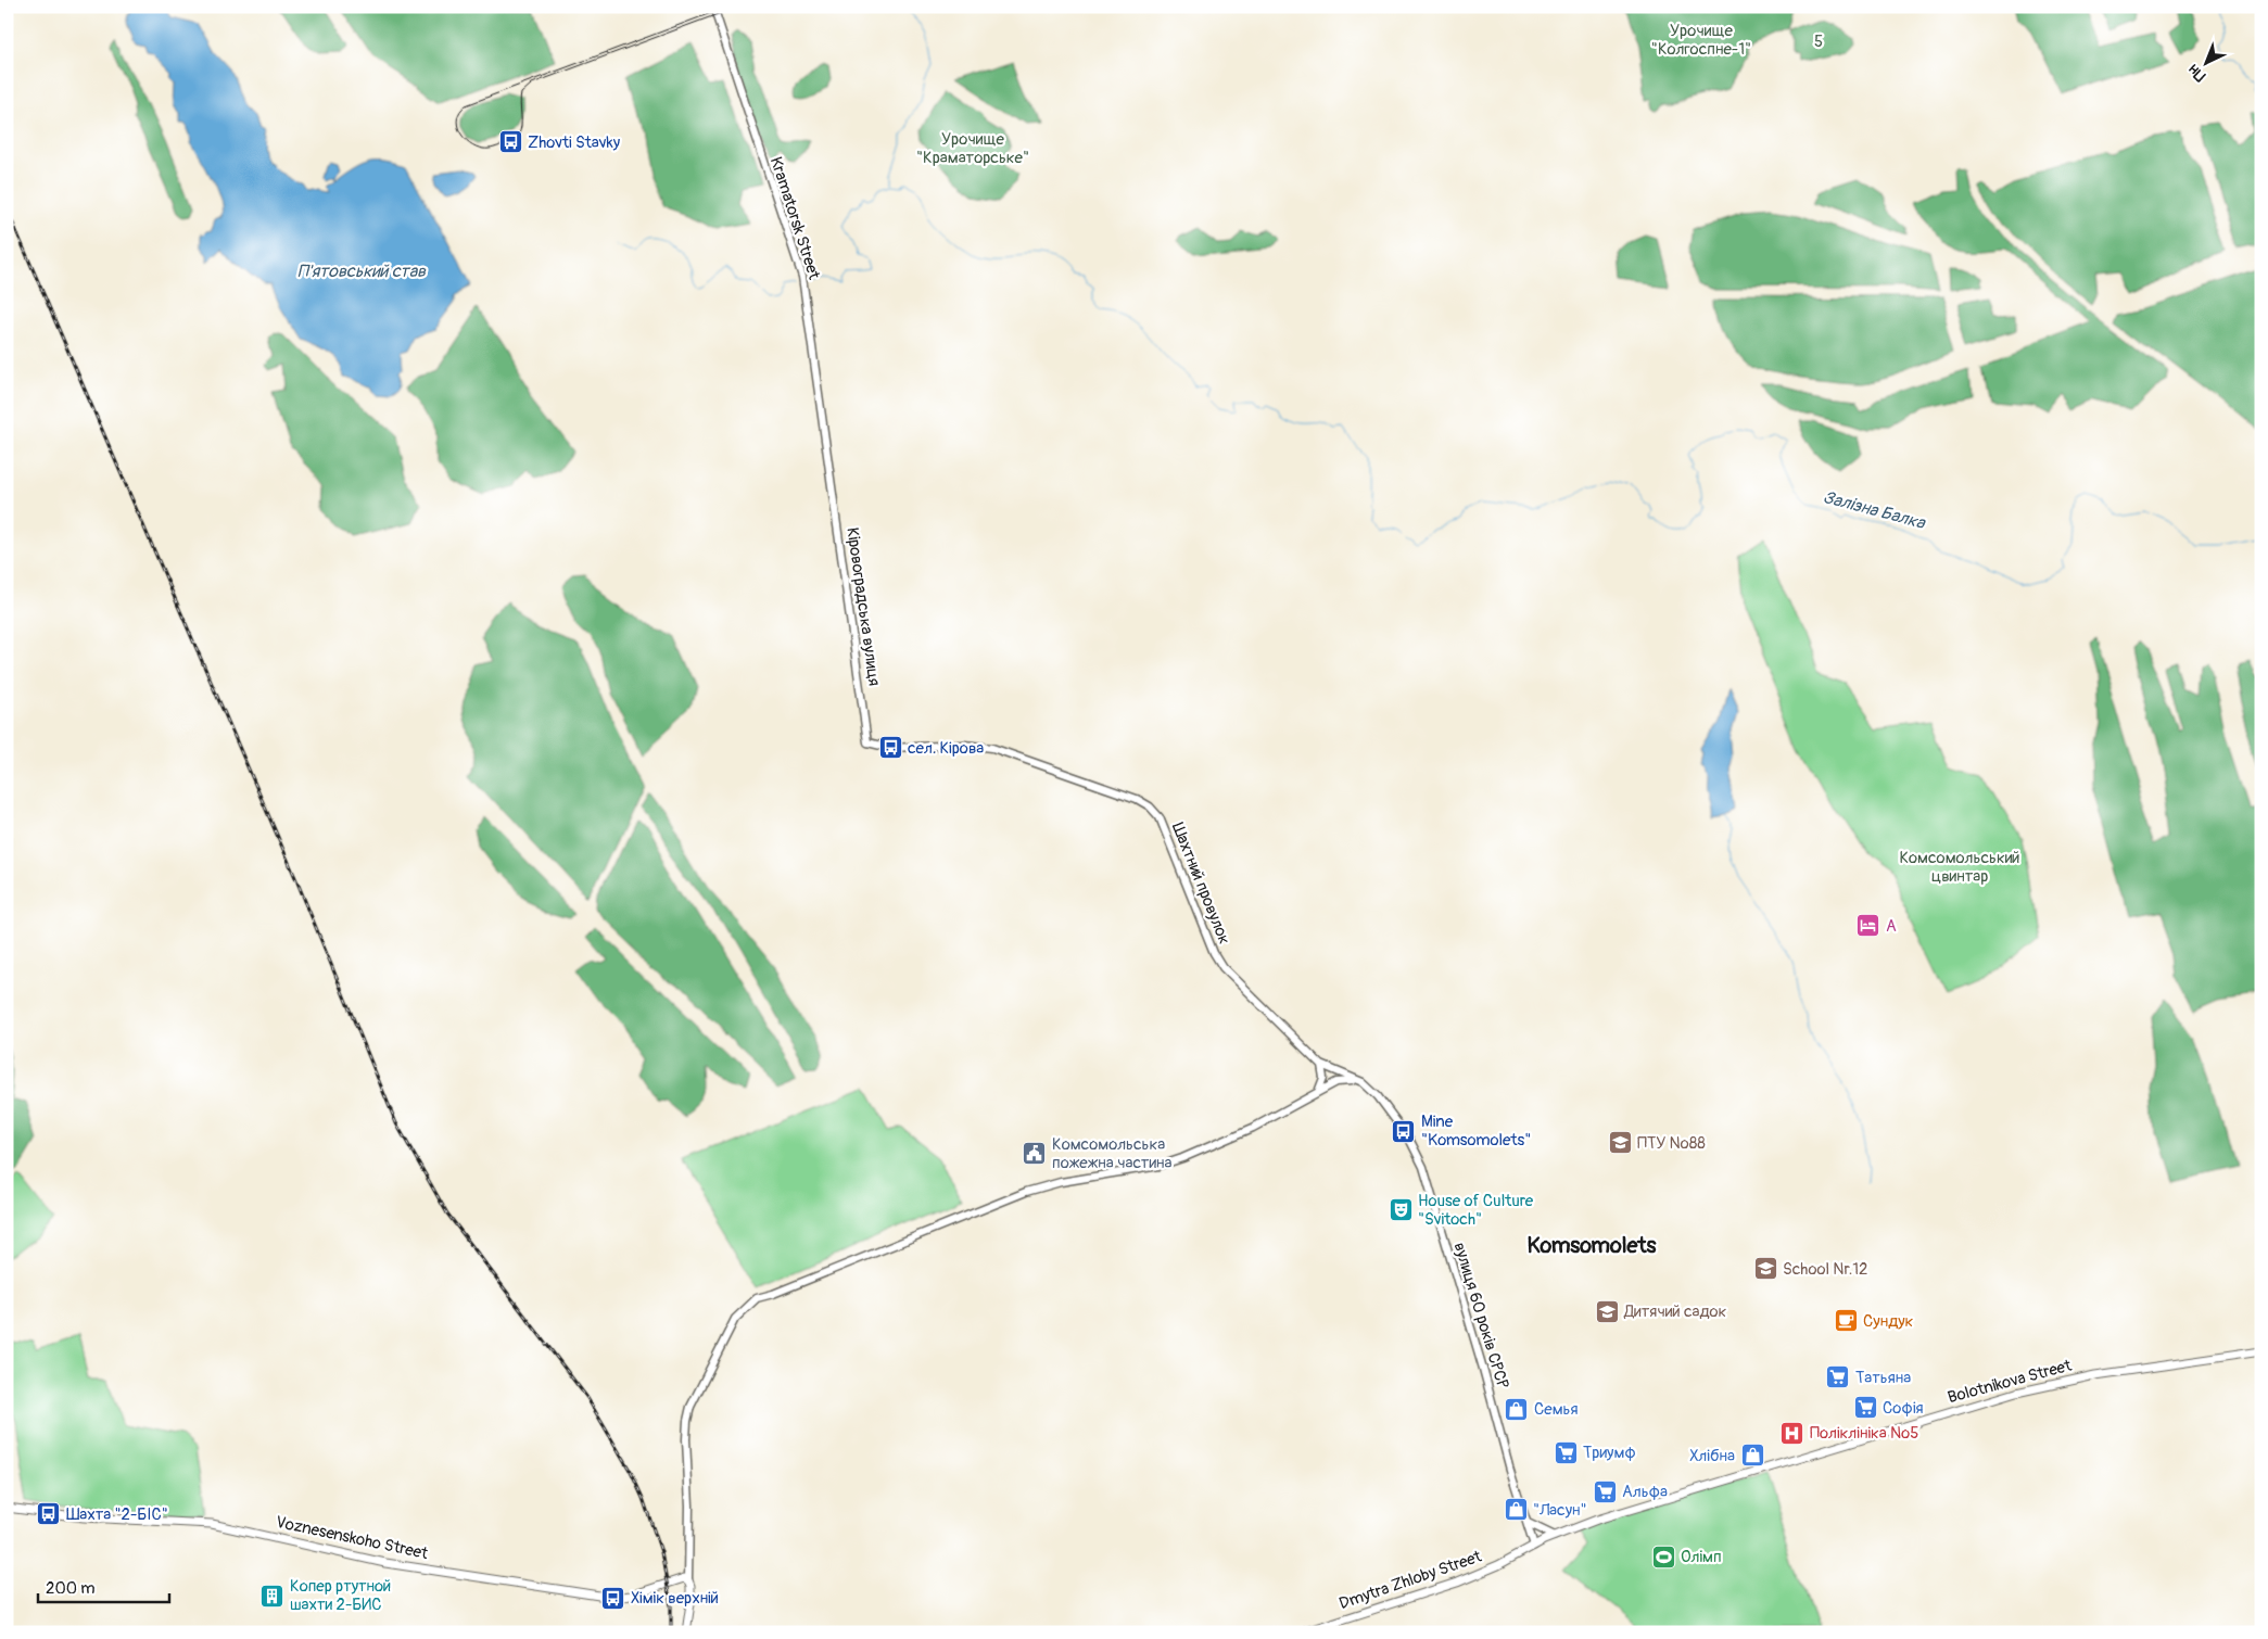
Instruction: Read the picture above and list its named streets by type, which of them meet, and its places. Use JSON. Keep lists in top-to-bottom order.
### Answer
{
  "streets": {
    "main road": ["Bolotnikova Street", "Voznesenskoho Street", "Dmytra Zhloby Street"],
    "street": [
      "Kramatorsk Street",
      "Кіровоградська вулиця",
      "Шахтний провулок",
      "вулиця 60 років СРСР"
    ]
  },
  "crossings": [
    ["Kramatorsk Street", "Кіровоградська вулиця"],
    ["Кіровоградська вулиця", "Шахтний провулок"],
    ["Шахтний провулок", "вулиця 60 років СРСР"],
    ["вулиця 60 років СРСР", "Dmytra Zhloby Street"],
    ["Bolotnikova Street", "Dmytra Zhloby Street"]
  ],
  "districts": ["Komsomolets"],
  "water": ["П'ятовський став", "Залізна Балка"],
  "parks": [
    "Урочище \"Колгоспне-1\"",
    "5",
    "Урочище \"Краматорське\"",
    "Комсомольський цвинтар"
  ],
  "places": {
    "bus stop": [
      "Zhovti Stavky",
      "сел. Кірова",
      "Mine \"Komsomolets\"",
      "Шахта \"2-БІС\"",
      "Хімік верхній"
    ],
    "hotel": ["А"],
    "school or university": ["ПТУ №88", "School Nr.12", "Дитячий садок"],
    "public building": ["Комсомольська пожежна частина"],
    "theatre": ["House of Culture \"Svitoch\""],
    "cafe": ["Сундук"],
    "supermarket": [
      "Татьяна",
      "Софія",
      "Триумф",
      "Альфа"
    ],
    "shop": ["Семья", "Хлібна", "\"Ласун\""],
    "hospital": ["Поліклініка №5"],
    "sports": ["Олімп"],
    "building": ["Копер ртутной шахти 2-БИС"]
  },
  "scale_bar": "200 m",
  "north": "bottom left"
}
